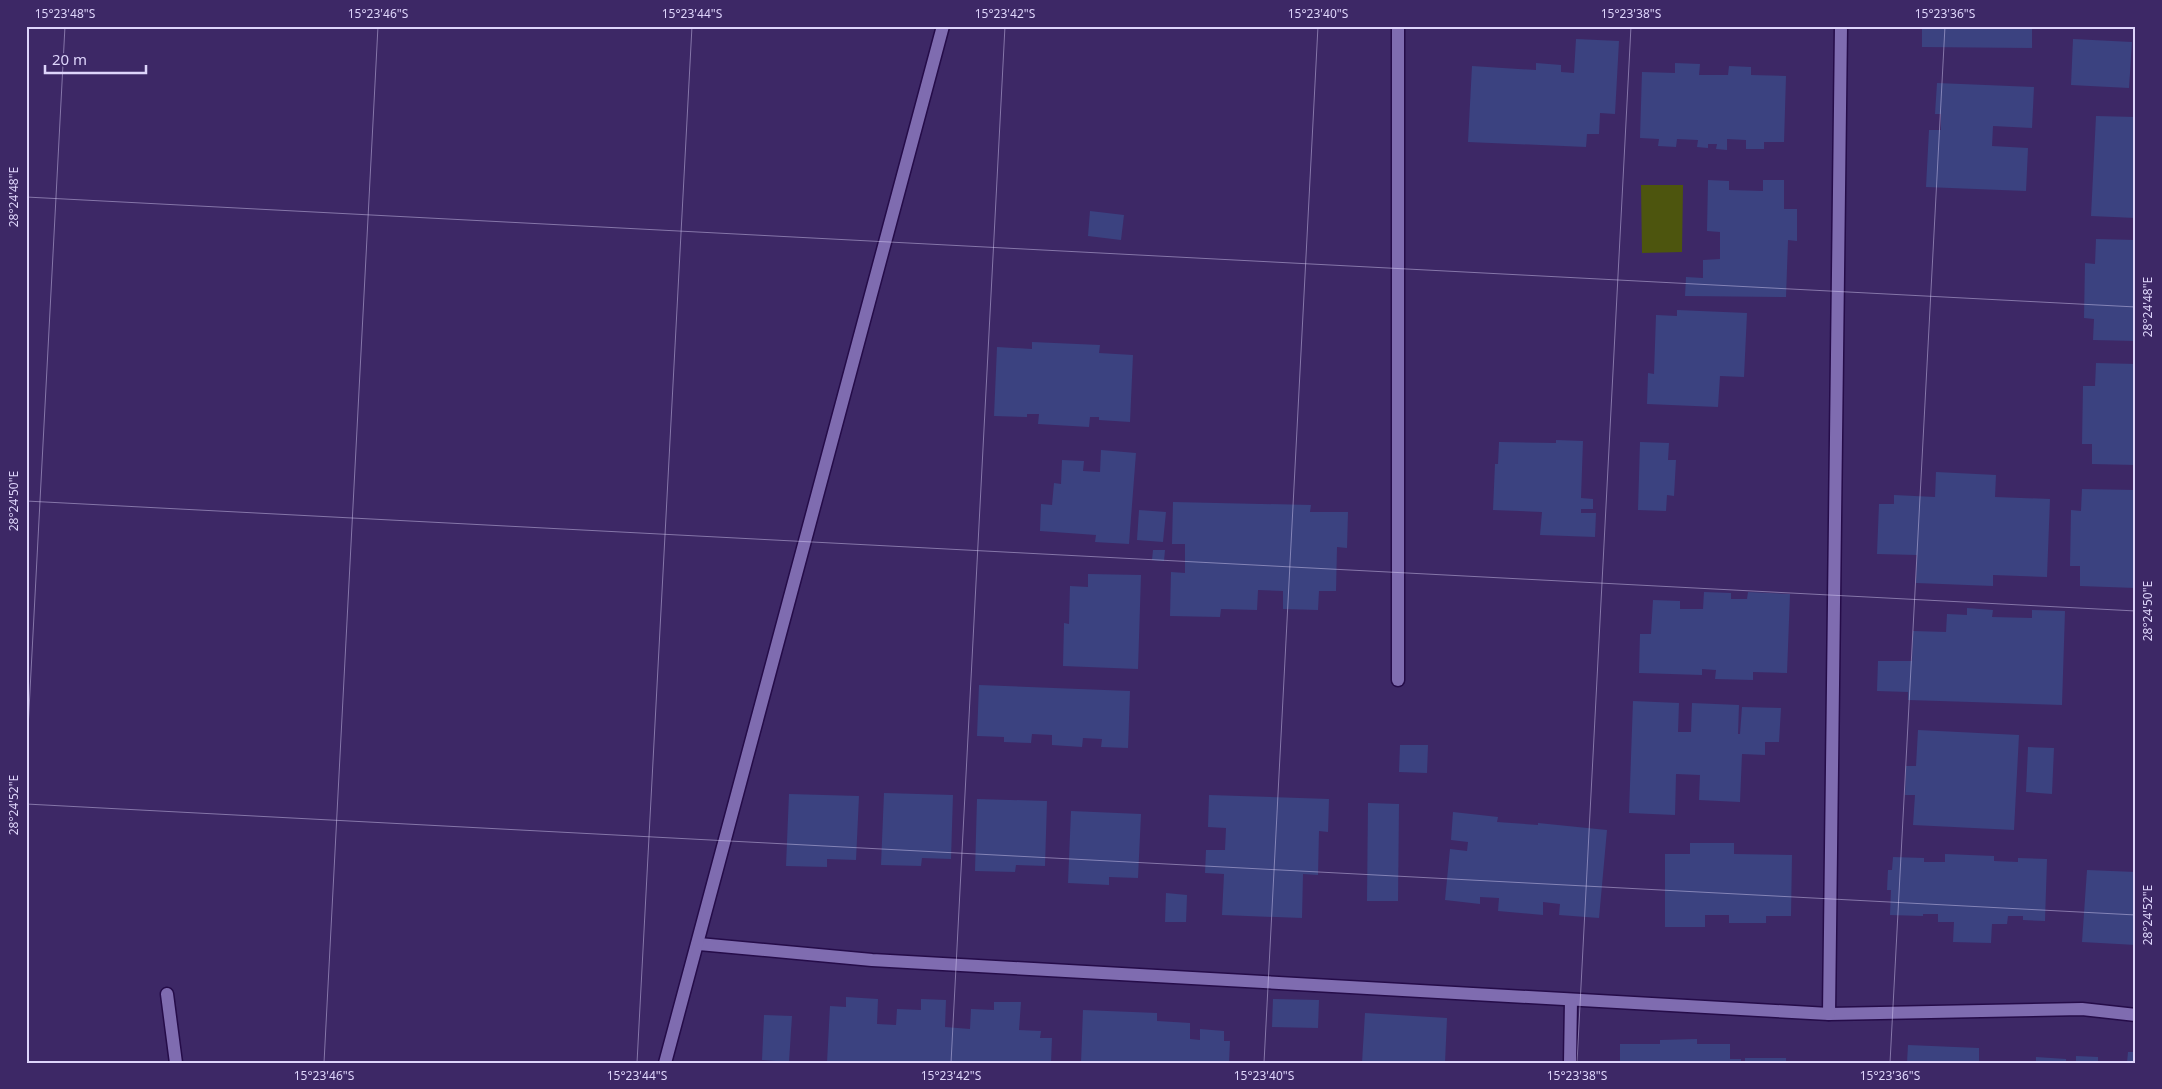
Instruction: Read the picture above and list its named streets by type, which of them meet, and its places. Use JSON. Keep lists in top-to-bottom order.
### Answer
{
  "scale_bar": "20 m",
  "coordinates": [
    "15°23'48\"S",
    "15°23'46\"S",
    "15°23'44\"S",
    "15°23'42\"S",
    "15°23'40\"S",
    "15°23'38\"S",
    "15°23'36\"S",
    "28°24'48\"E",
    "28°24'50\"E",
    "28°24'52\"E"
  ]
}
